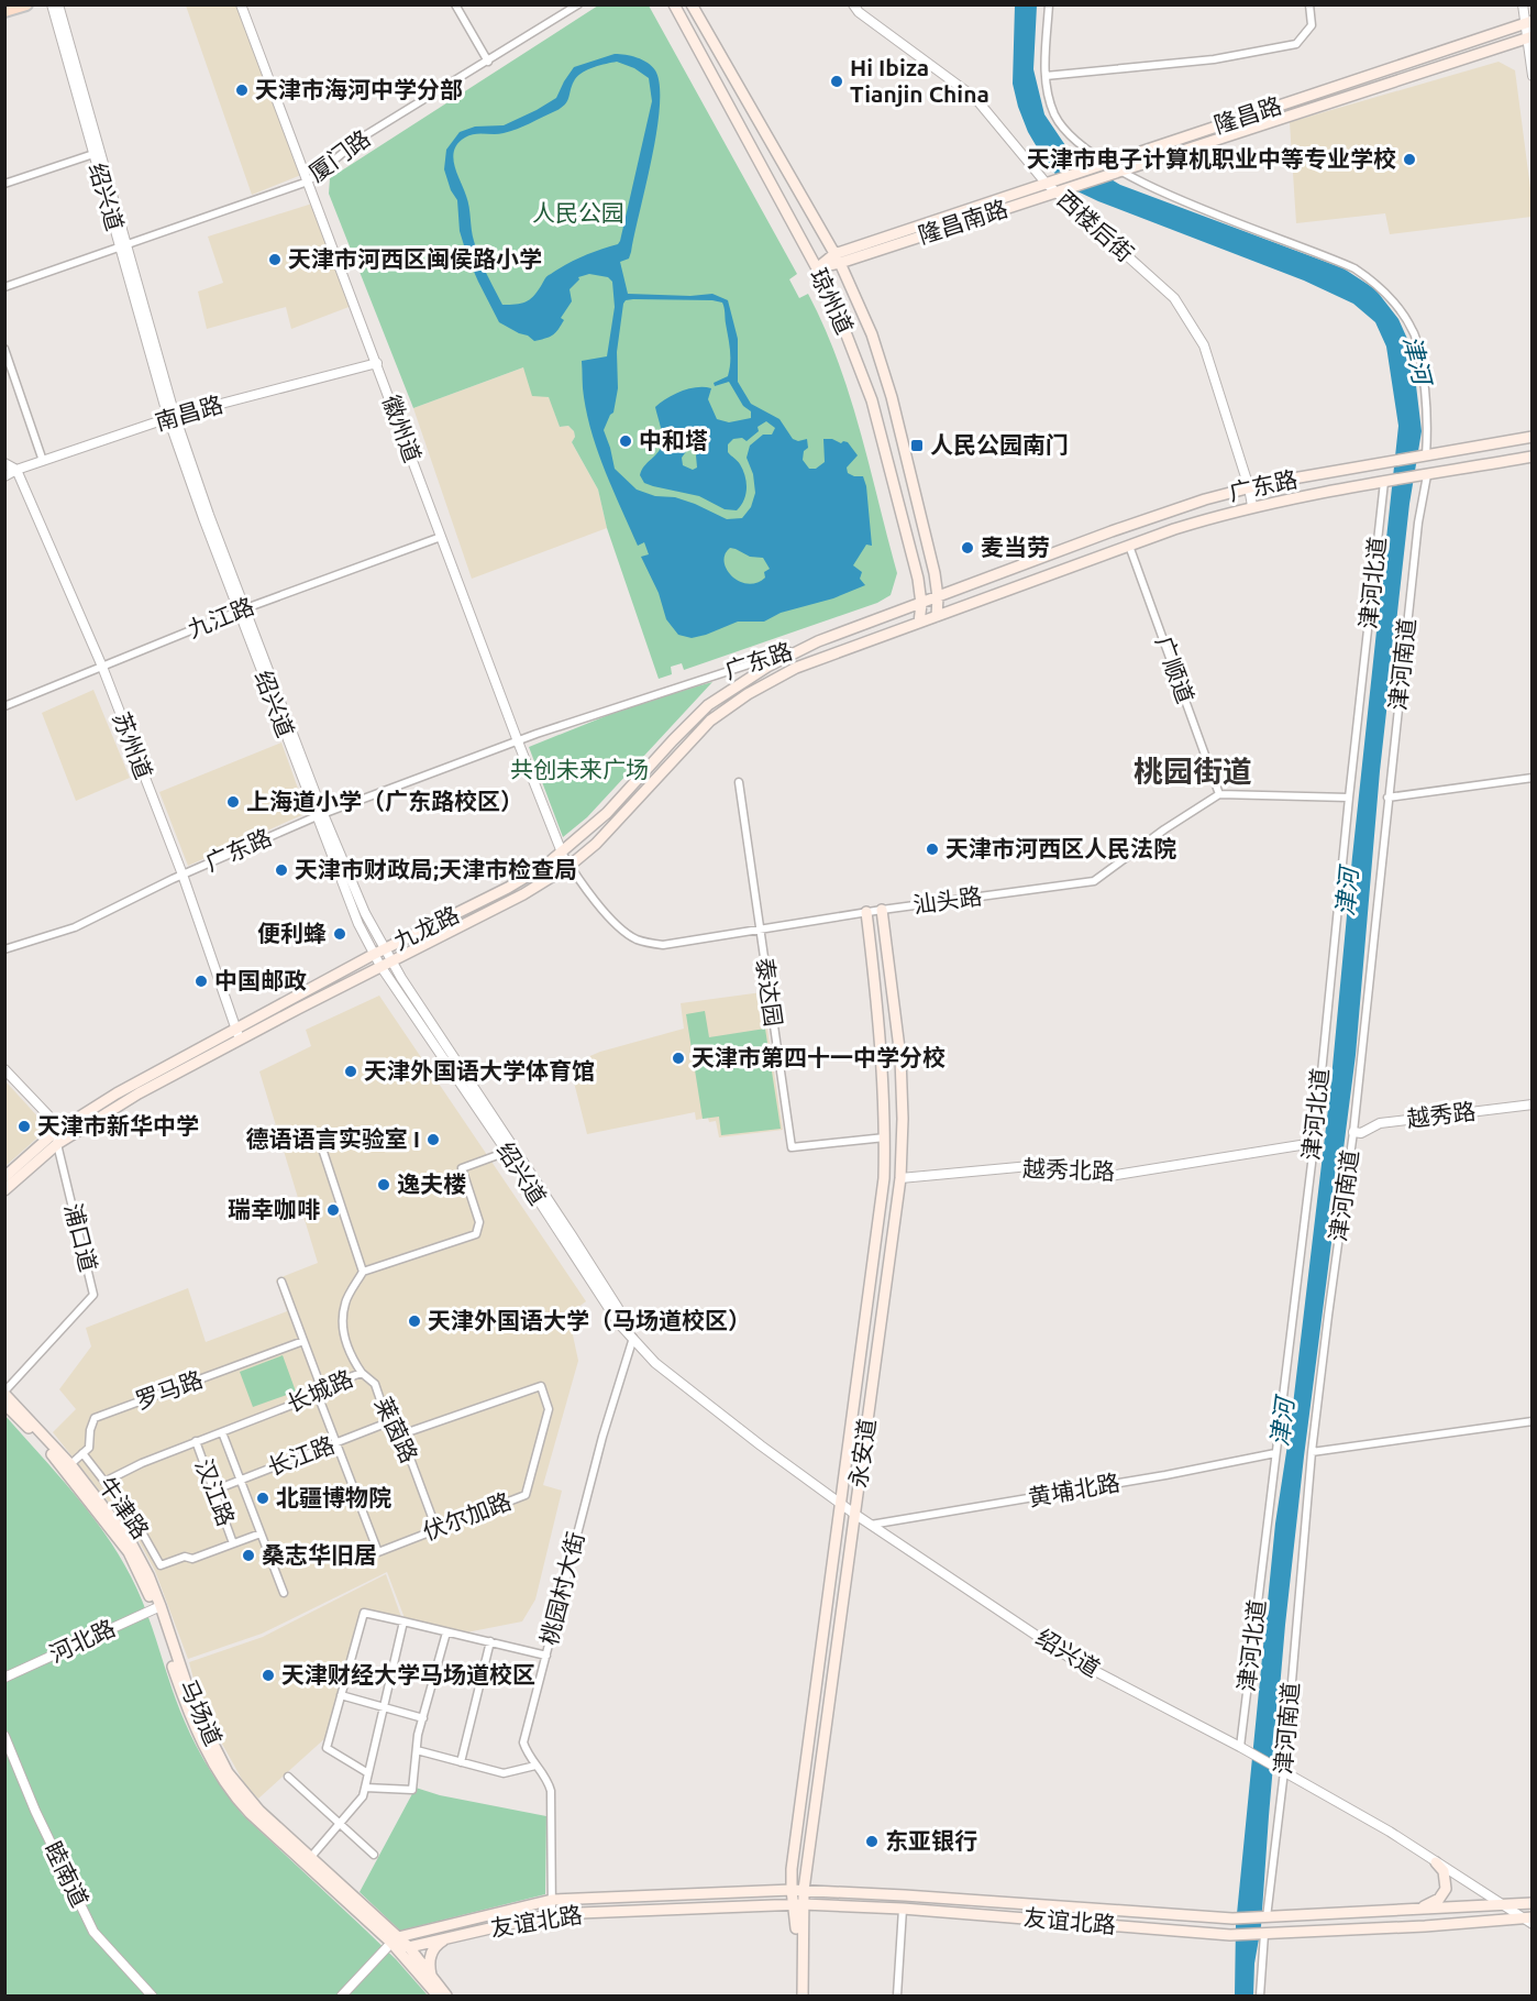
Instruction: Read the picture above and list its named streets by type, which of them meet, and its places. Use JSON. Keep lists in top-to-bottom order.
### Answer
{
  "streets": {
    "main road": [
      "隆昌路",
      "隆昌南路",
      "琼州道",
      "广东路",
      "九龙路",
      "永安道",
      "马场道",
      "友谊北路"
    ],
    "street": [
      "厦门路",
      "绍兴道",
      "西楼后街",
      "南昌路",
      "徽州道",
      "津河北道",
      "九江路",
      "津河南道",
      "广顺道",
      "苏州道",
      "汕头路",
      "泰达园",
      "越秀路",
      "越秀北路",
      "浦口道",
      "罗马路",
      "长城路",
      "莱茵路",
      "长江路",
      "黄埔北路",
      "汉江路",
      "牛津路",
      "伏尔加路",
      "桃园村大街",
      "河北路",
      "睦南道"
    ]
  },
  "crossings": [
    ["隆昌路", "隆昌南路"],
    ["隆昌路", "西楼后街"],
    ["隆昌路", "琼州道"],
    ["厦门路", "绍兴道"],
    ["厦门路", "徽州道"],
    ["绍兴道", "南昌路"],
    ["绍兴道", "广东路"],
    ["绍兴道", "津河北道"],
    ["绍兴道", "九江路"],
    ["绍兴道", "津河南道"],
    ["绍兴道", "九龙路"],
    ["绍兴道", "永安道"],
    ["绍兴道", "黄埔北路"],
    ["绍兴道", "桃园村大街"],
    ["绍兴道", "友谊北路"],
    ["隆昌南路", "西楼后街"],
    ["隆昌南路", "琼州道"],
    ["西楼后街", "广东路"],
    ["琼州道", "广东路"],
    ["南昌路", "徽州道"],
    ["南昌路", "苏州道"],
    ["徽州道", "广东路"],
    ["徽州道", "九江路"],
    ["徽州道", "汕头路"],
    ["徽州道", "九龙路"],
    ["广东路", "津河北道"],
    ["广东路", "津河南道"],
    ["广东路", "广顺道"],
    ["广东路", "苏州道"],
    ["广东路", "九龙路"],
    ["津河北道", "越秀北路"],
    ["津河北道", "黄埔北路"],
    ["九江路", "苏州道"],
    ["津河南道", "越秀路"],
    ["津河南道", "友谊北路"],
    ["广顺道", "汕头路"],
    ["苏州道", "九龙路"],
    ["汕头路", "九龙路"],
    ["汕头路", "泰达园"],
    ["汕头路", "永安道"],
    ["九龙路", "浦口道"],
    ["泰达园", "永安道"],
    ["越秀北路", "永安道"],
    ["浦口道", "马场道"],
    ["罗马路", "牛津路"],
    ["罗马路", "马场道"],
    ["长城路", "莱茵路"],
    ["长城路", "汉江路"],
    ["长城路", "牛津路"],
    ["莱茵路", "长江路"],
    ["莱茵路", "伏尔加路"],
    ["永安道", "友谊北路"],
    ["长江路", "汉江路"],
    ["长江路", "伏尔加路"],
    ["汉江路", "牛津路"],
    ["桃园村大街", "友谊北路"],
    ["河北路", "马场道"],
    ["马场道", "友谊北路"]
  ],
  "districts": ["桃园街道"],
  "water": ["津河"],
  "parks": ["人民公园", "共创未来广场"],
  "places": {
    "other": [
      "Hi Ibiza Tianjin China",
      "天津市海河中学分部",
      "天津市电子计算机职业中等专业学校",
      "天津市河西区闽侯路小学",
      "中和塔",
      "麦当劳",
      "上海道小学（广东路校区）",
      "天津市河西区人民法院",
      "天津市财政局;天津市检查局",
      "便利蜂",
      "中国邮政",
      "天津市第四十一中学分校",
      "天津外国语大学体育馆",
      "天津市新华中学",
      "德语语言实验室 I",
      "逸夫楼",
      "瑞幸咖啡",
      "天津外国语大学（马场道校区）",
      "北疆博物院",
      "桑志华旧居",
      "天津财经大学马场道校区",
      "东亚银行"
    ],
    "transit": ["人民公园南门"]
  }
}
